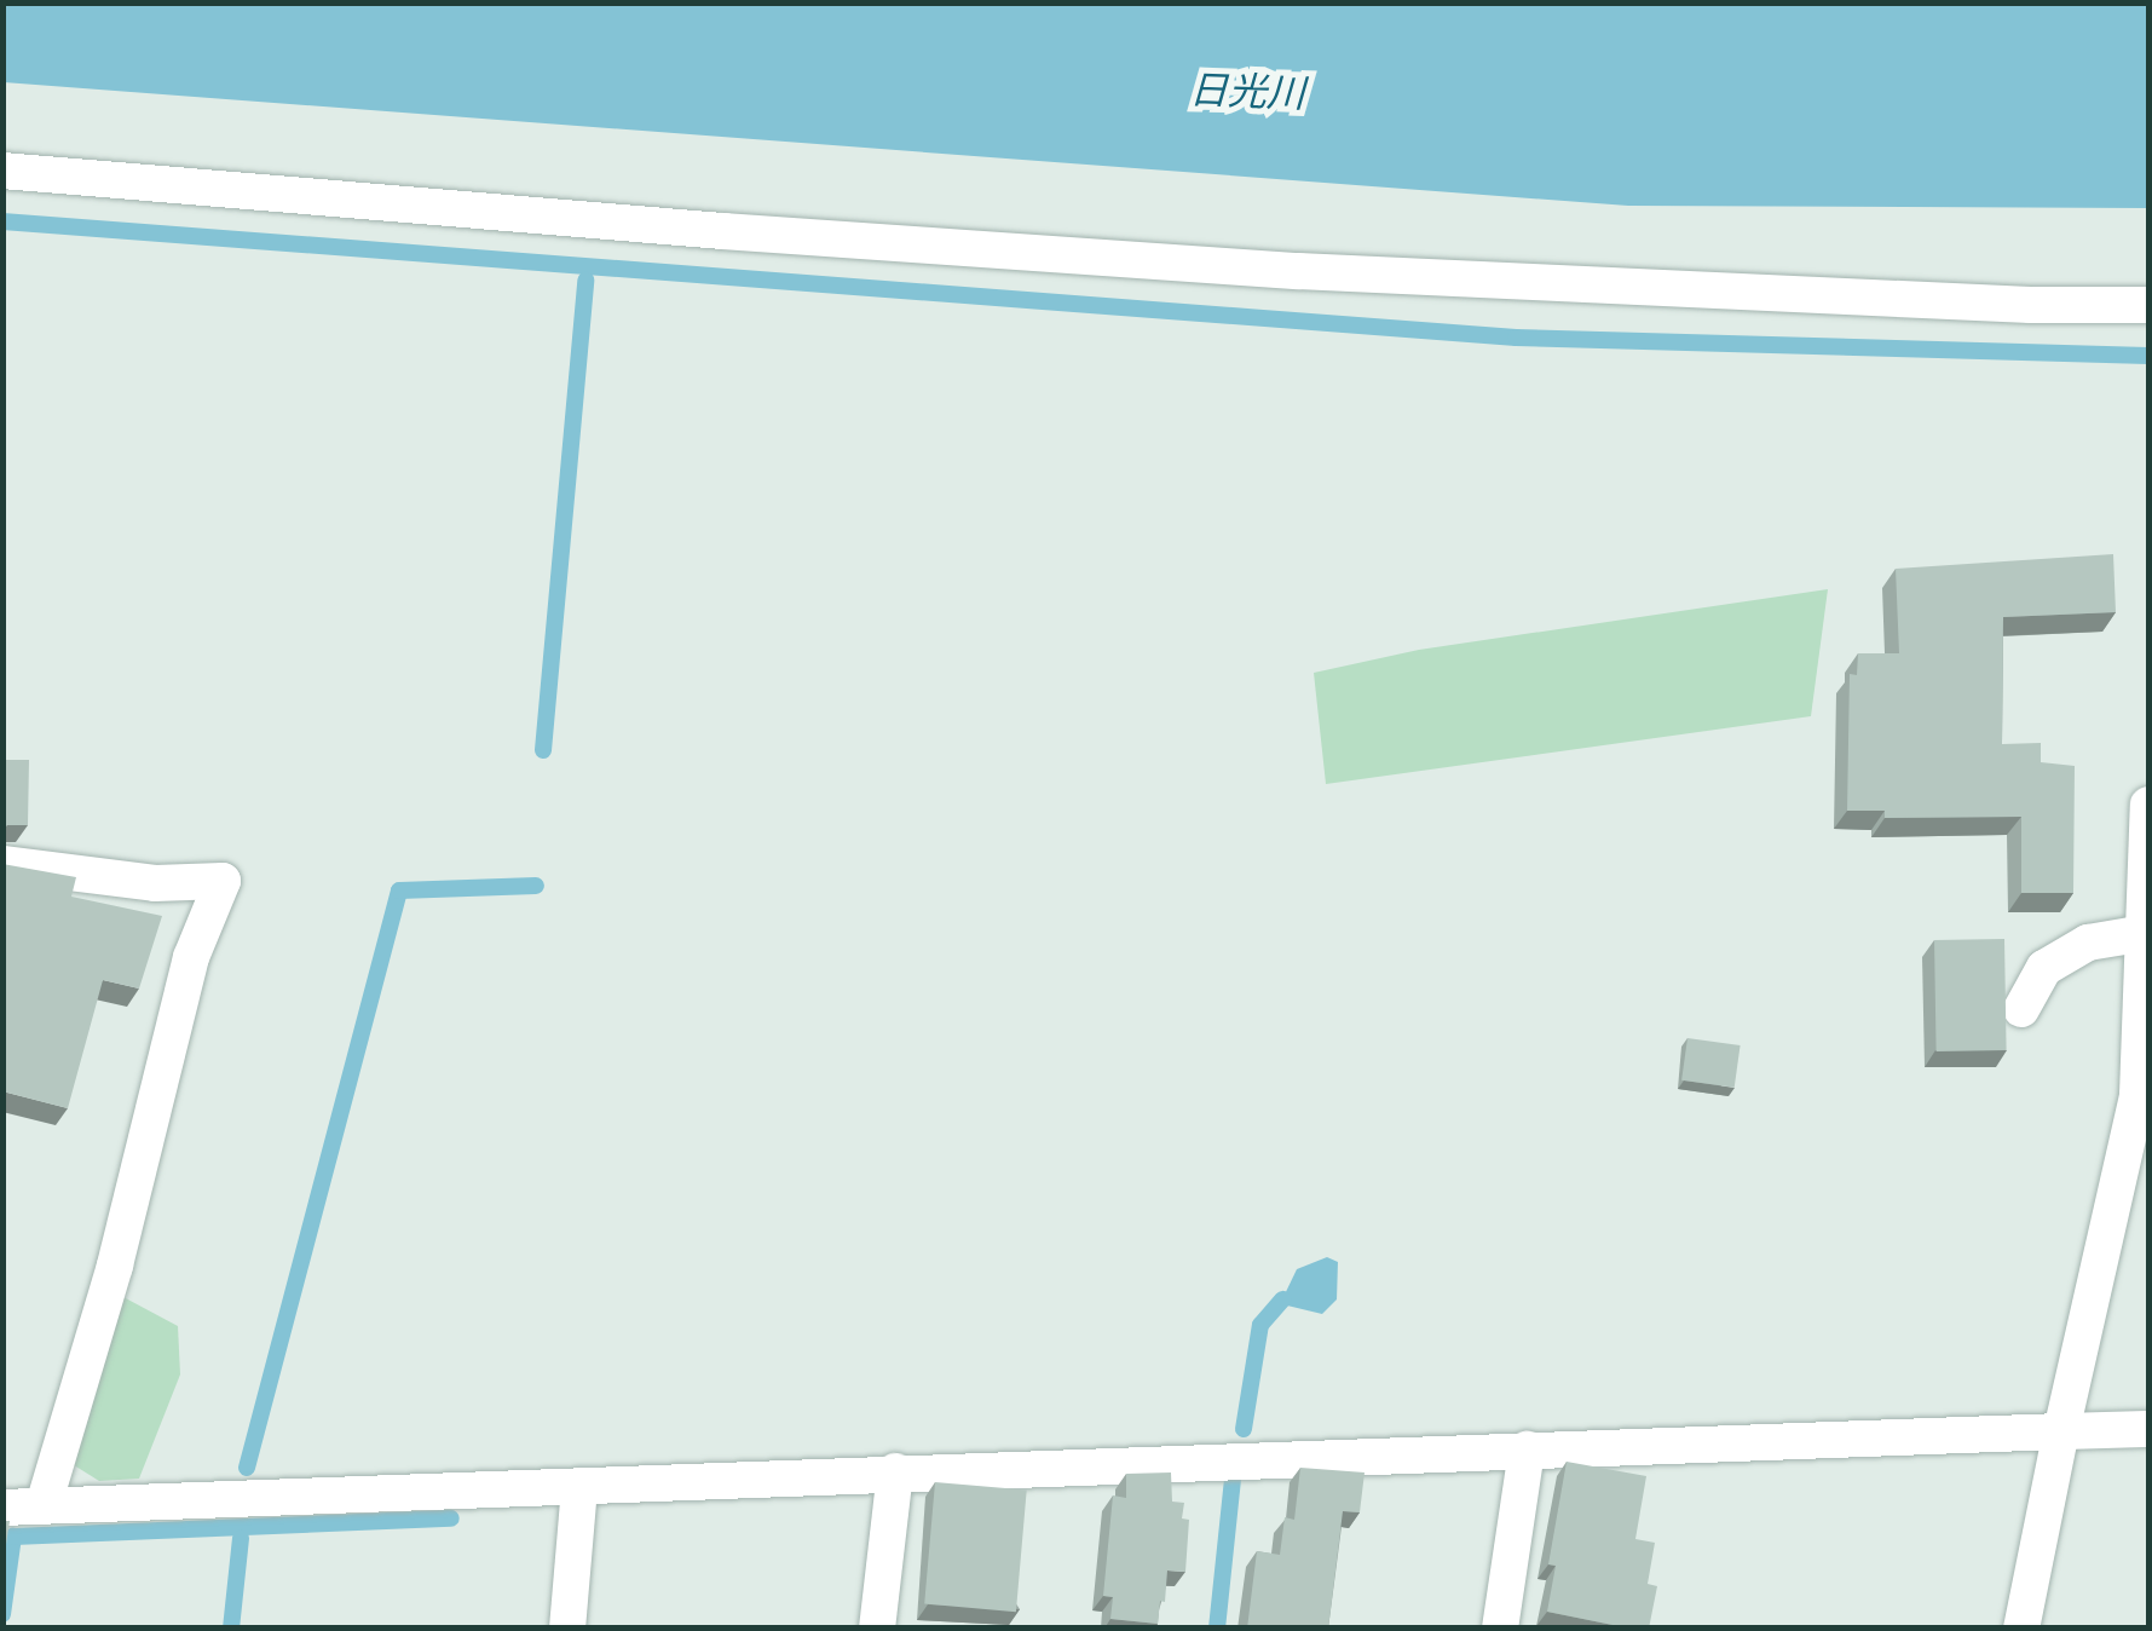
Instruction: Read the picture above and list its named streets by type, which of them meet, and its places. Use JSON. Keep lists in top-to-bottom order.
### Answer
{
  "water": ["日光川"]
}
